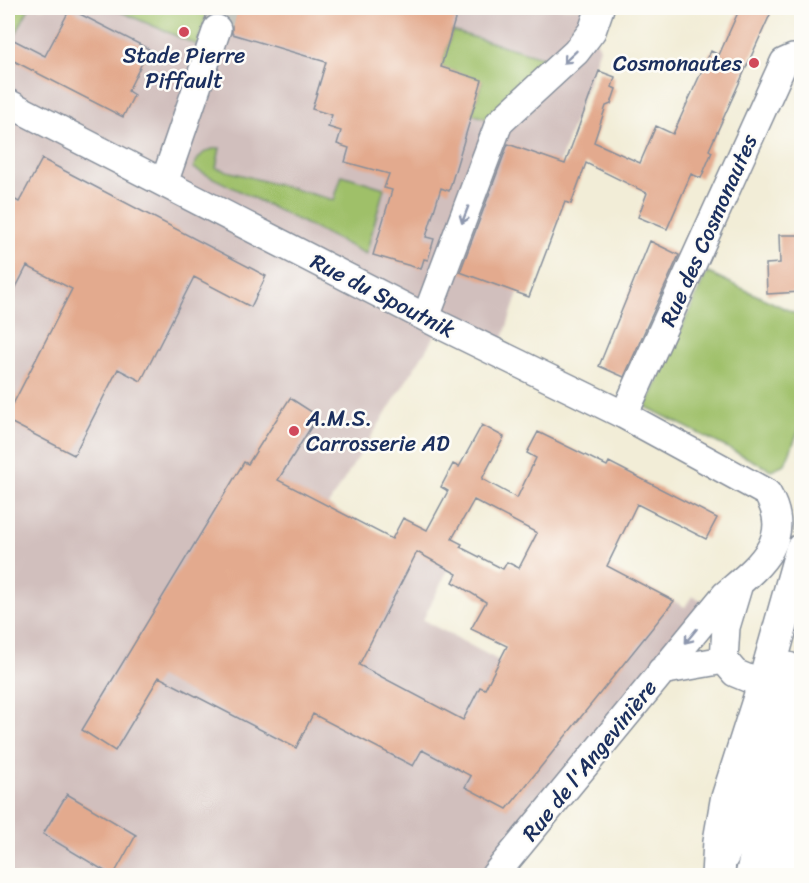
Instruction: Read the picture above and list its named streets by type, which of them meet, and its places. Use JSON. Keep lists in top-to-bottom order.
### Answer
{
  "streets": {
    "street": ["Rue des Cosmonautes", "Rue du Spoutnik", "Rue de l'Angevinière"]
  },
  "crossings": [
    ["Rue des Cosmonautes", "Rue du Spoutnik"],
    ["Rue du Spoutnik", "Rue de l'Angevinière"]
  ],
  "places": ["Stade Pierre Piffault", "Cosmonautes", "A.M.S. Carrosserie AD"]
}
